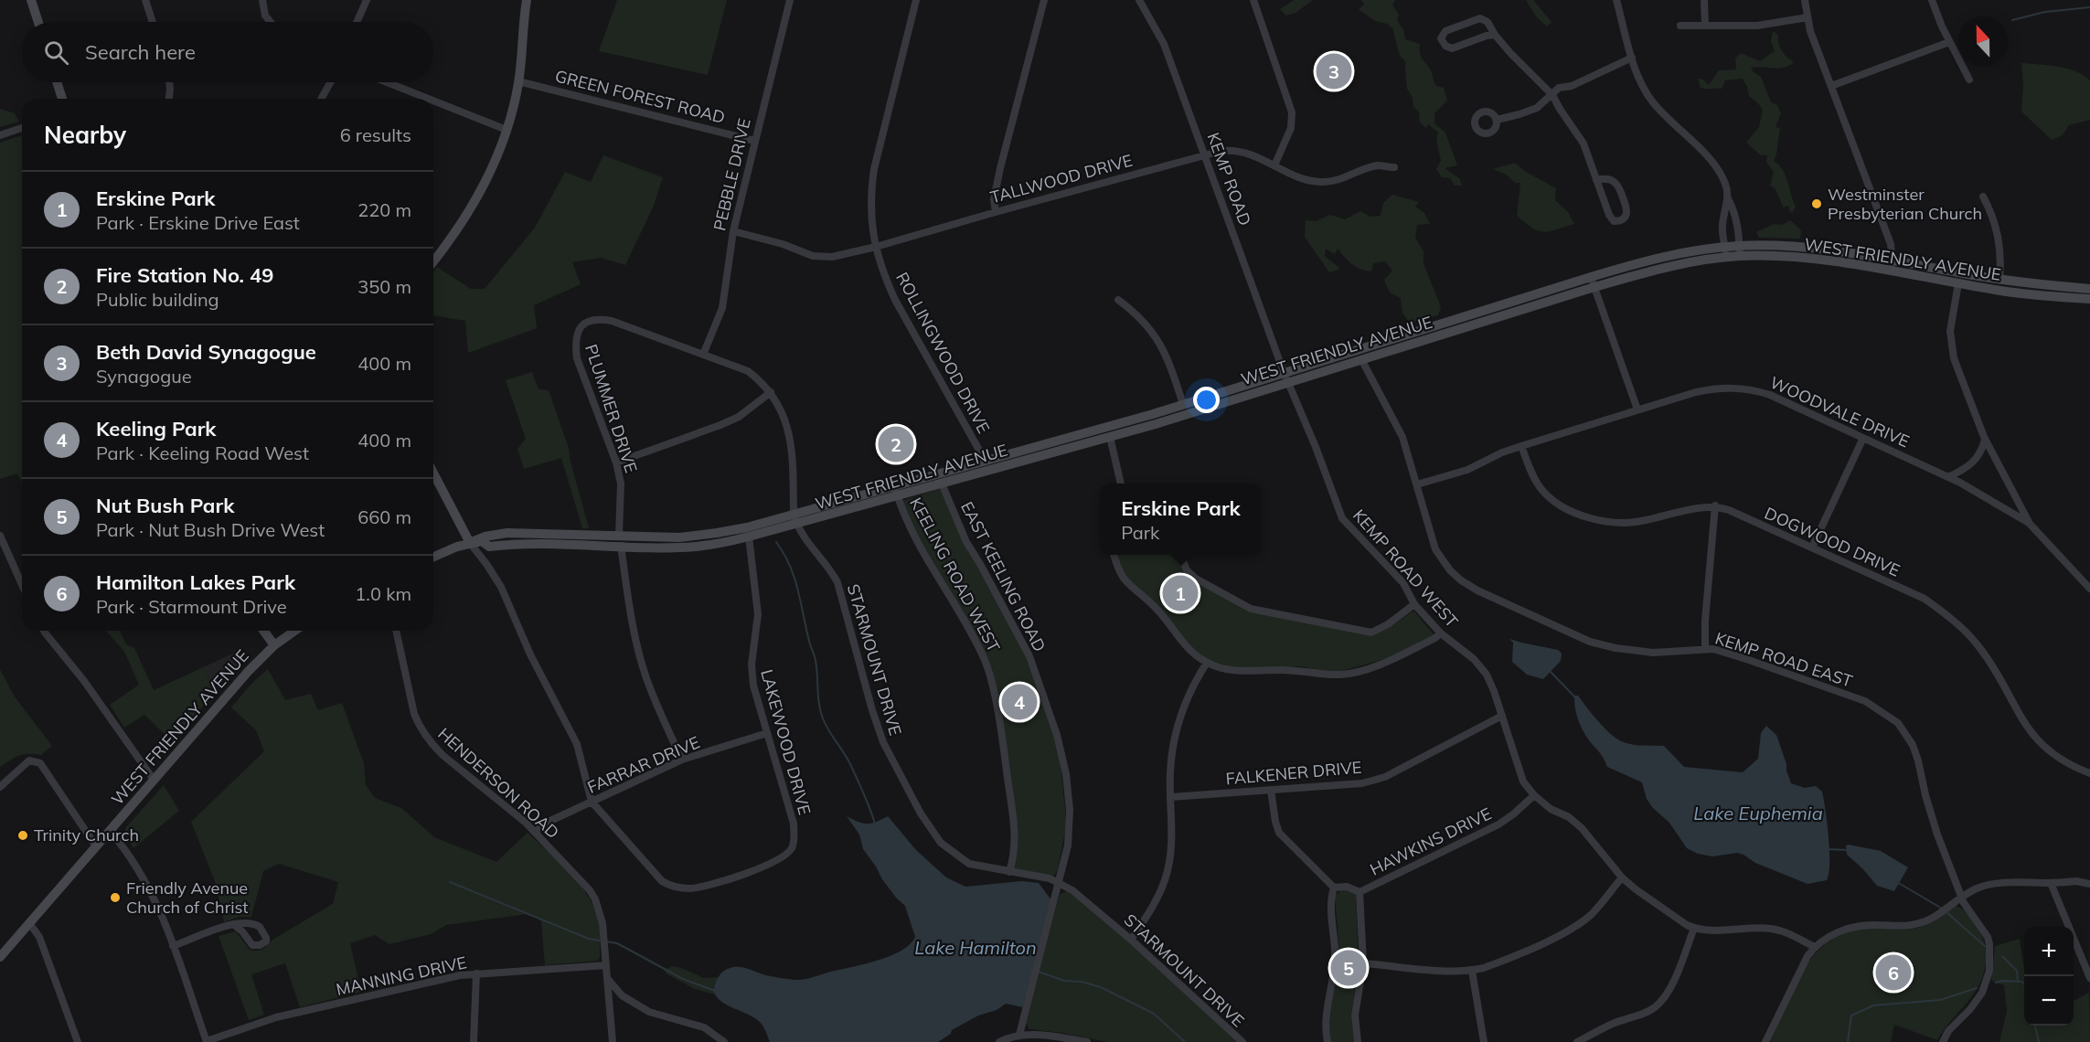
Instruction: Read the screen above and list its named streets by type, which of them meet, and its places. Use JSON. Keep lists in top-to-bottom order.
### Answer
{
  "streets": {
    "main road": ["WEST FRIENDLY AVENUE"],
    "street": [
      "GREEN FOREST ROAD",
      "PEBBLE DRIVE",
      "TALLWOOD DRIVE",
      "KEMP ROAD",
      "ROLLINGWOOD DRIVE",
      "PLUMMER DRIVE",
      "WOODVALE DRIVE",
      "DOGWOOD DRIVE",
      "KEMP ROAD WEST",
      "KEELING ROAD WEST",
      "EAST KEELING ROAD",
      "STARMOUNT DRIVE",
      "KEMP ROAD EAST",
      "LAKEWOOD DRIVE",
      "FARRAR DRIVE",
      "FALKENER DRIVE",
      "HENDERSON ROAD",
      "HAWKINS DRIVE",
      "MANNING DRIVE"
    ]
  },
  "crossings": [
    ["GREEN FOREST ROAD", "PEBBLE DRIVE"],
    ["PEBBLE DRIVE", "TALLWOOD DRIVE"],
    ["PEBBLE DRIVE", "STARMOUNT DRIVE"],
    ["TALLWOOD DRIVE", "KEMP ROAD"],
    ["TALLWOOD DRIVE", "ROLLINGWOOD DRIVE"],
    ["KEMP ROAD", "WEST FRIENDLY AVENUE"],
    ["KEMP ROAD", "KEMP ROAD WEST"],
    ["WEST FRIENDLY AVENUE", "ROLLINGWOOD DRIVE"],
    ["WEST FRIENDLY AVENUE", "PLUMMER DRIVE"],
    ["WEST FRIENDLY AVENUE", "KEMP ROAD WEST"],
    ["WEST FRIENDLY AVENUE", "KEELING ROAD WEST"],
    ["WEST FRIENDLY AVENUE", "EAST KEELING ROAD"],
    ["WEST FRIENDLY AVENUE", "STARMOUNT DRIVE"],
    ["WEST FRIENDLY AVENUE", "KEMP ROAD EAST"],
    ["WEST FRIENDLY AVENUE", "LAKEWOOD DRIVE"],
    ["PLUMMER DRIVE", "STARMOUNT DRIVE"],
    ["WOODVALE DRIVE", "KEMP ROAD EAST"],
    ["KEMP ROAD WEST", "FALKENER DRIVE"],
    ["KEMP ROAD WEST", "HAWKINS DRIVE"],
    ["KEELING ROAD WEST", "STARMOUNT DRIVE"],
    ["EAST KEELING ROAD", "STARMOUNT DRIVE"],
    ["LAKEWOOD DRIVE", "FARRAR DRIVE"],
    ["FARRAR DRIVE", "HENDERSON ROAD"],
    ["HENDERSON ROAD", "MANNING DRIVE"]
  ],
  "water": ["Lake Euphemia", "Lake Hamilton"],
  "places": ["Westminster Presbyterian Church", "Trinity Church", "Friendly Avenue Church of Christ"],
  "north": "top",
  "page": {
    "search": "Search here",
    "pins": [
      "3",
      "2",
      "1",
      "4",
      "5",
      "6"
    ],
    "heading": ["Nearby", "6 results"],
    "list": [
      {
        "mark": "1",
        "name": "Erskine Park",
        "note": "Park · Erskine Drive East",
        "value": "220 m"
      },
      {
        "mark": "2",
        "name": "Fire Station No. 49",
        "note": "Public building",
        "value": "350 m"
      },
      {
        "mark": "3",
        "name": "Beth David Synagogue",
        "note": "Synagogue",
        "value": "400 m"
      },
      {
        "mark": "4",
        "name": "Keeling Park",
        "note": "Park · Keeling Road West",
        "value": "400 m"
      },
      {
        "mark": "5",
        "name": "Nut Bush Park",
        "note": "Park · Nut Bush Drive West",
        "value": "660 m"
      },
      {
        "mark": "6",
        "name": "Hamilton Lakes Park",
        "note": "Park · Starmount Drive",
        "value": "1.0 km"
      }
    ],
    "popup": ["Erskine Park", "Park"],
    "map_buttons": ["+", "−"]
  }
}
